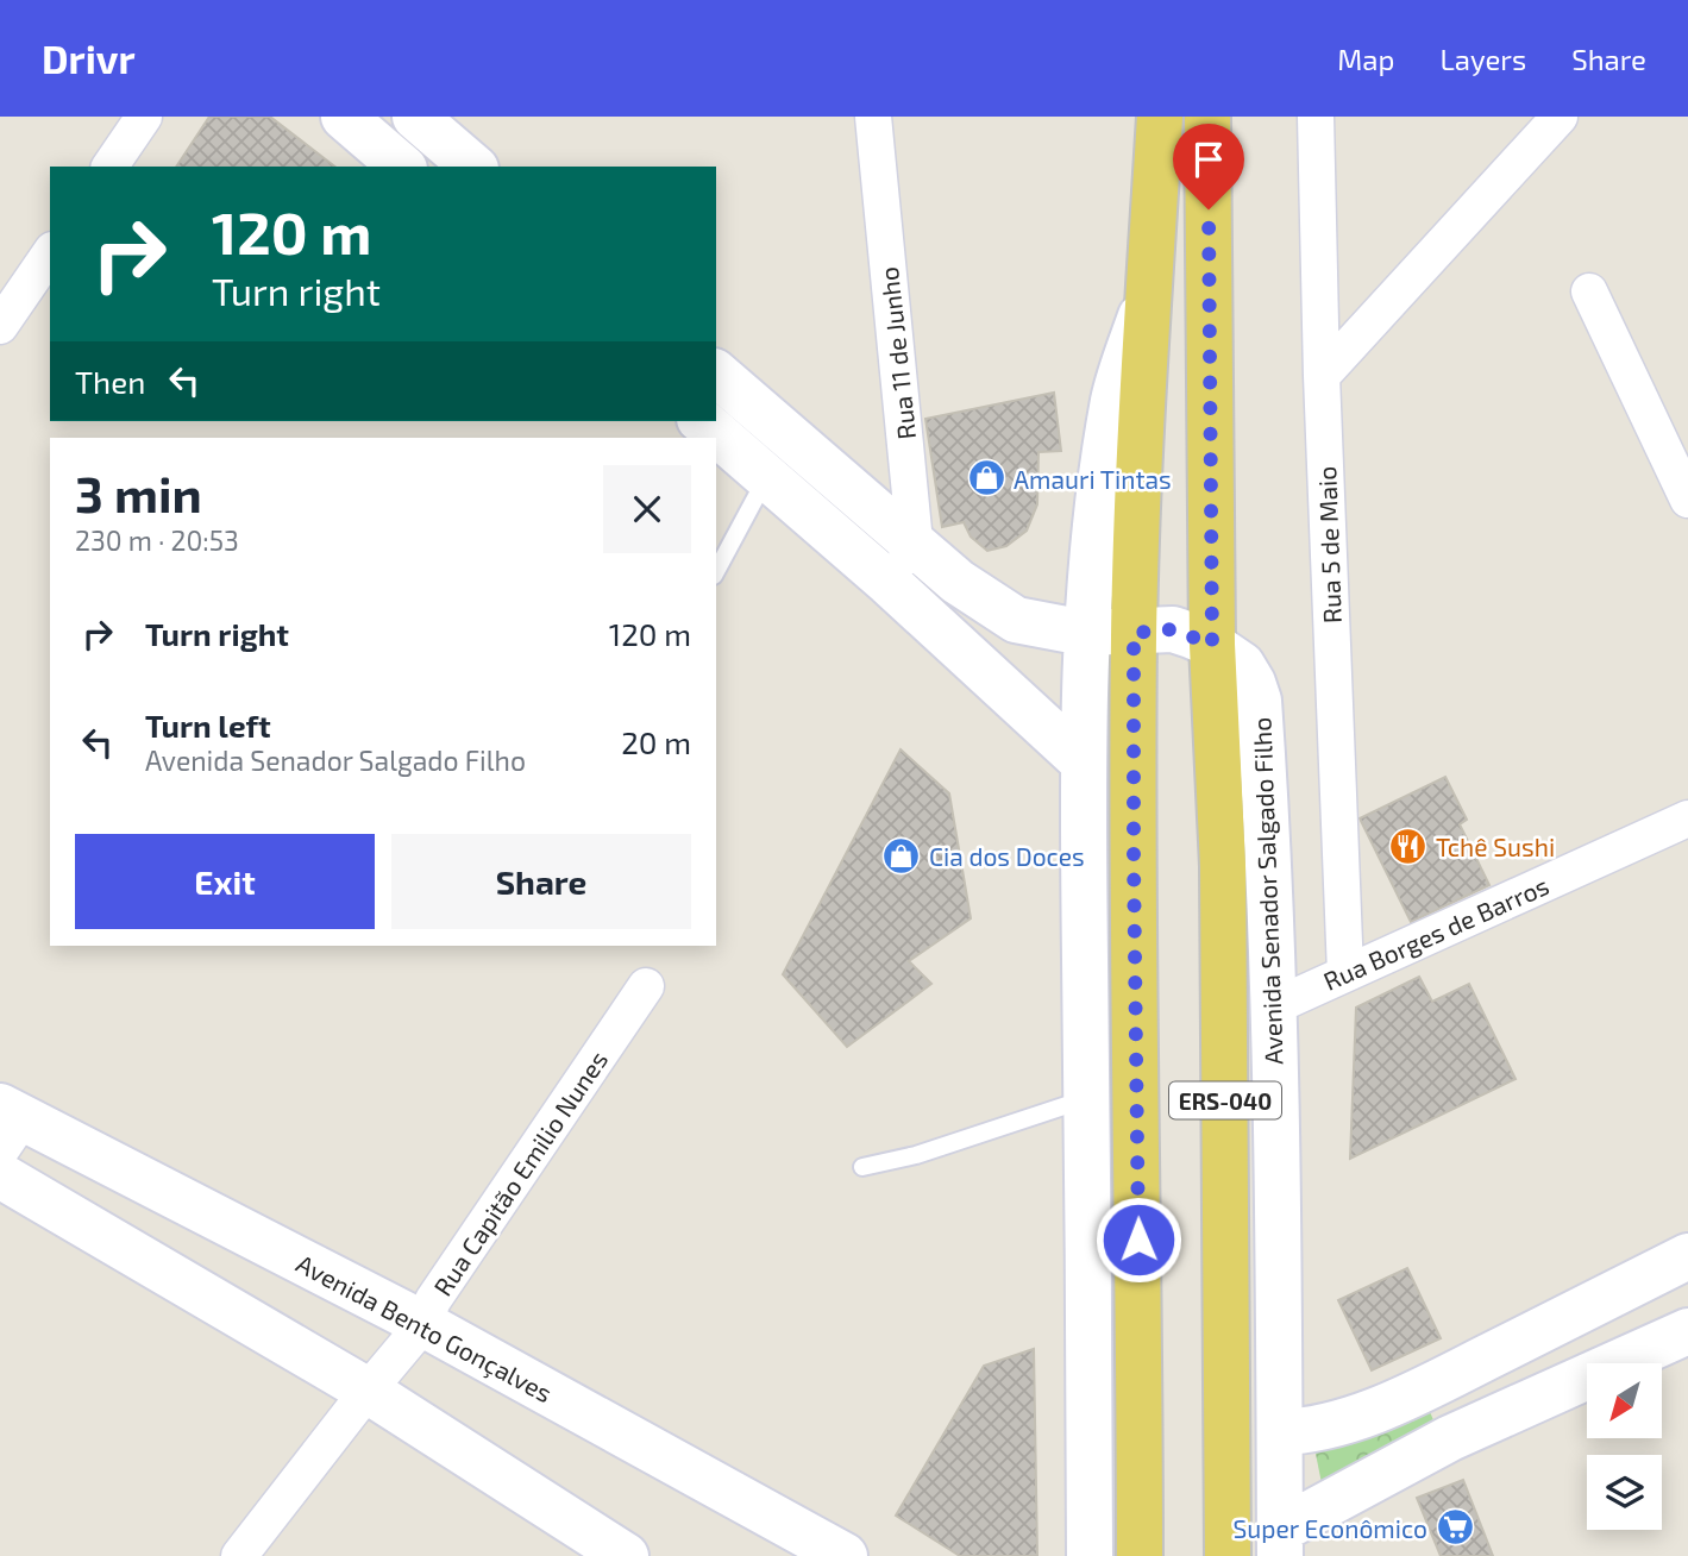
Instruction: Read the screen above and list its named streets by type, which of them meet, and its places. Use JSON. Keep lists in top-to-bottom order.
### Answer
{
  "streets": {
    "main road": ["Avenida Senador Salgado Filho", "ERS-040", "Avenida Bento Gonçalves"],
    "street": [
      "Rua 11 de Junho",
      "Rua 5 de Maio",
      "Rua Borges de Barros",
      "Rua Capitão Emilio Nunes"
    ]
  },
  "crossings": [
    ["Rua 5 de Maio", "Rua Borges de Barros"],
    ["Avenida Senador Salgado Filho", "Rua Borges de Barros"],
    ["Rua Capitão Emilio Nunes", "Avenida Bento Gonçalves"]
  ],
  "places": {
    "shop": ["Amauri Tintas", "Cia dos Doces"],
    "restaurant": ["Tchê Sushi"],
    "supermarket": ["Super Econômico"]
  },
  "north": "bottom left",
  "page": {
    "header": "Drivr",
    "nav": ["Map", "Layers", "Share"],
    "turn": ["120 m", "Turn right"],
    "then": "Then",
    "heading": ["3 min", "230 m · 20:53"],
    "list": [
      {
        "name": "Turn right",
        "value": "120 m"
      },
      {
        "name": "Turn left",
        "note": "Avenida Senador Salgado Filho",
        "value": "20 m"
      }
    ],
    "buttons": ["Exit", "Share"]
  }
}
